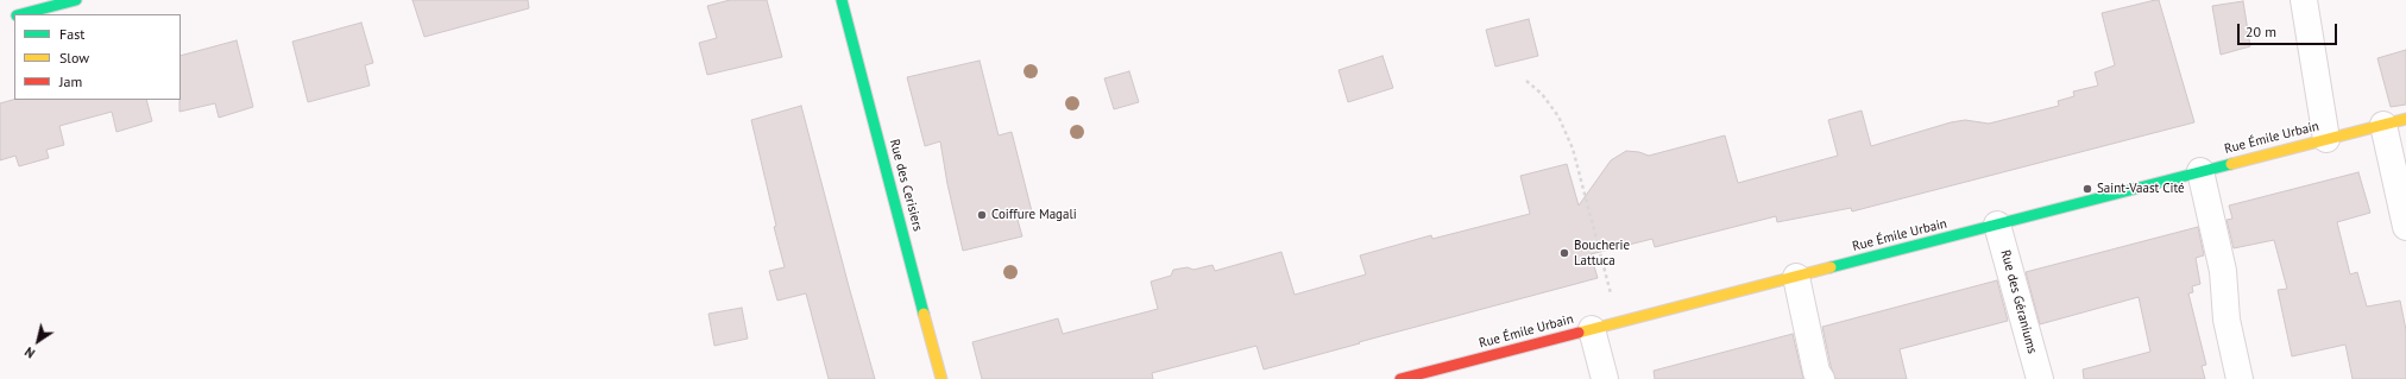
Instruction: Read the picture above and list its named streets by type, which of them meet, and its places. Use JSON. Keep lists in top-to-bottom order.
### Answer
{
  "streets": {
    "street": ["Rue Émile Urbain", "Rue des Cerisiers", "Rue des Géraniums"]
  },
  "crossings": [
    ["Rue Émile Urbain", "Rue des Géraniums"]
  ],
  "places": ["Saint-Vaast Cité", "Coiffure Magali", "Boucherie Lattuca"],
  "legend": ["Fast", "Slow", "Jam"],
  "scale_bar": "20 m",
  "north": "bottom left"
}
